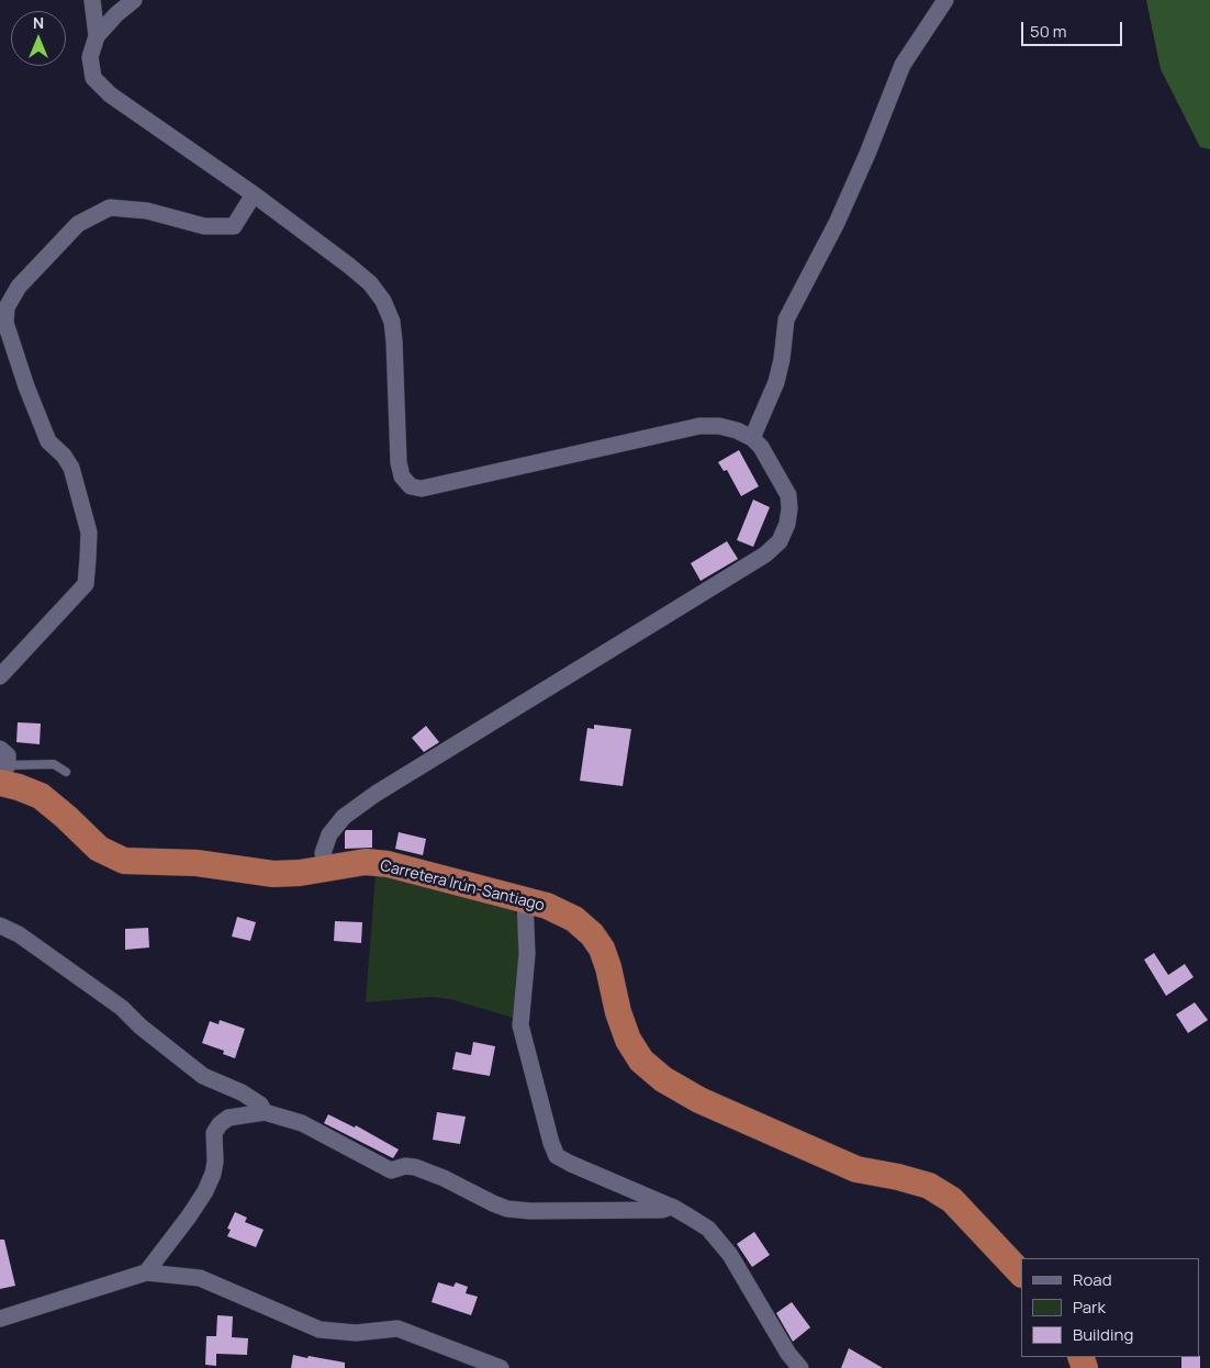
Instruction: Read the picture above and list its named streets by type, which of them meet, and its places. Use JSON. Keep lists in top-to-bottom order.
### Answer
{
  "streets": {
    "highway": ["Carretera Irún-Santiago"]
  },
  "legend": ["Road", "Park", "Building"],
  "scale_bar": "50 m",
  "north": "top"
}
